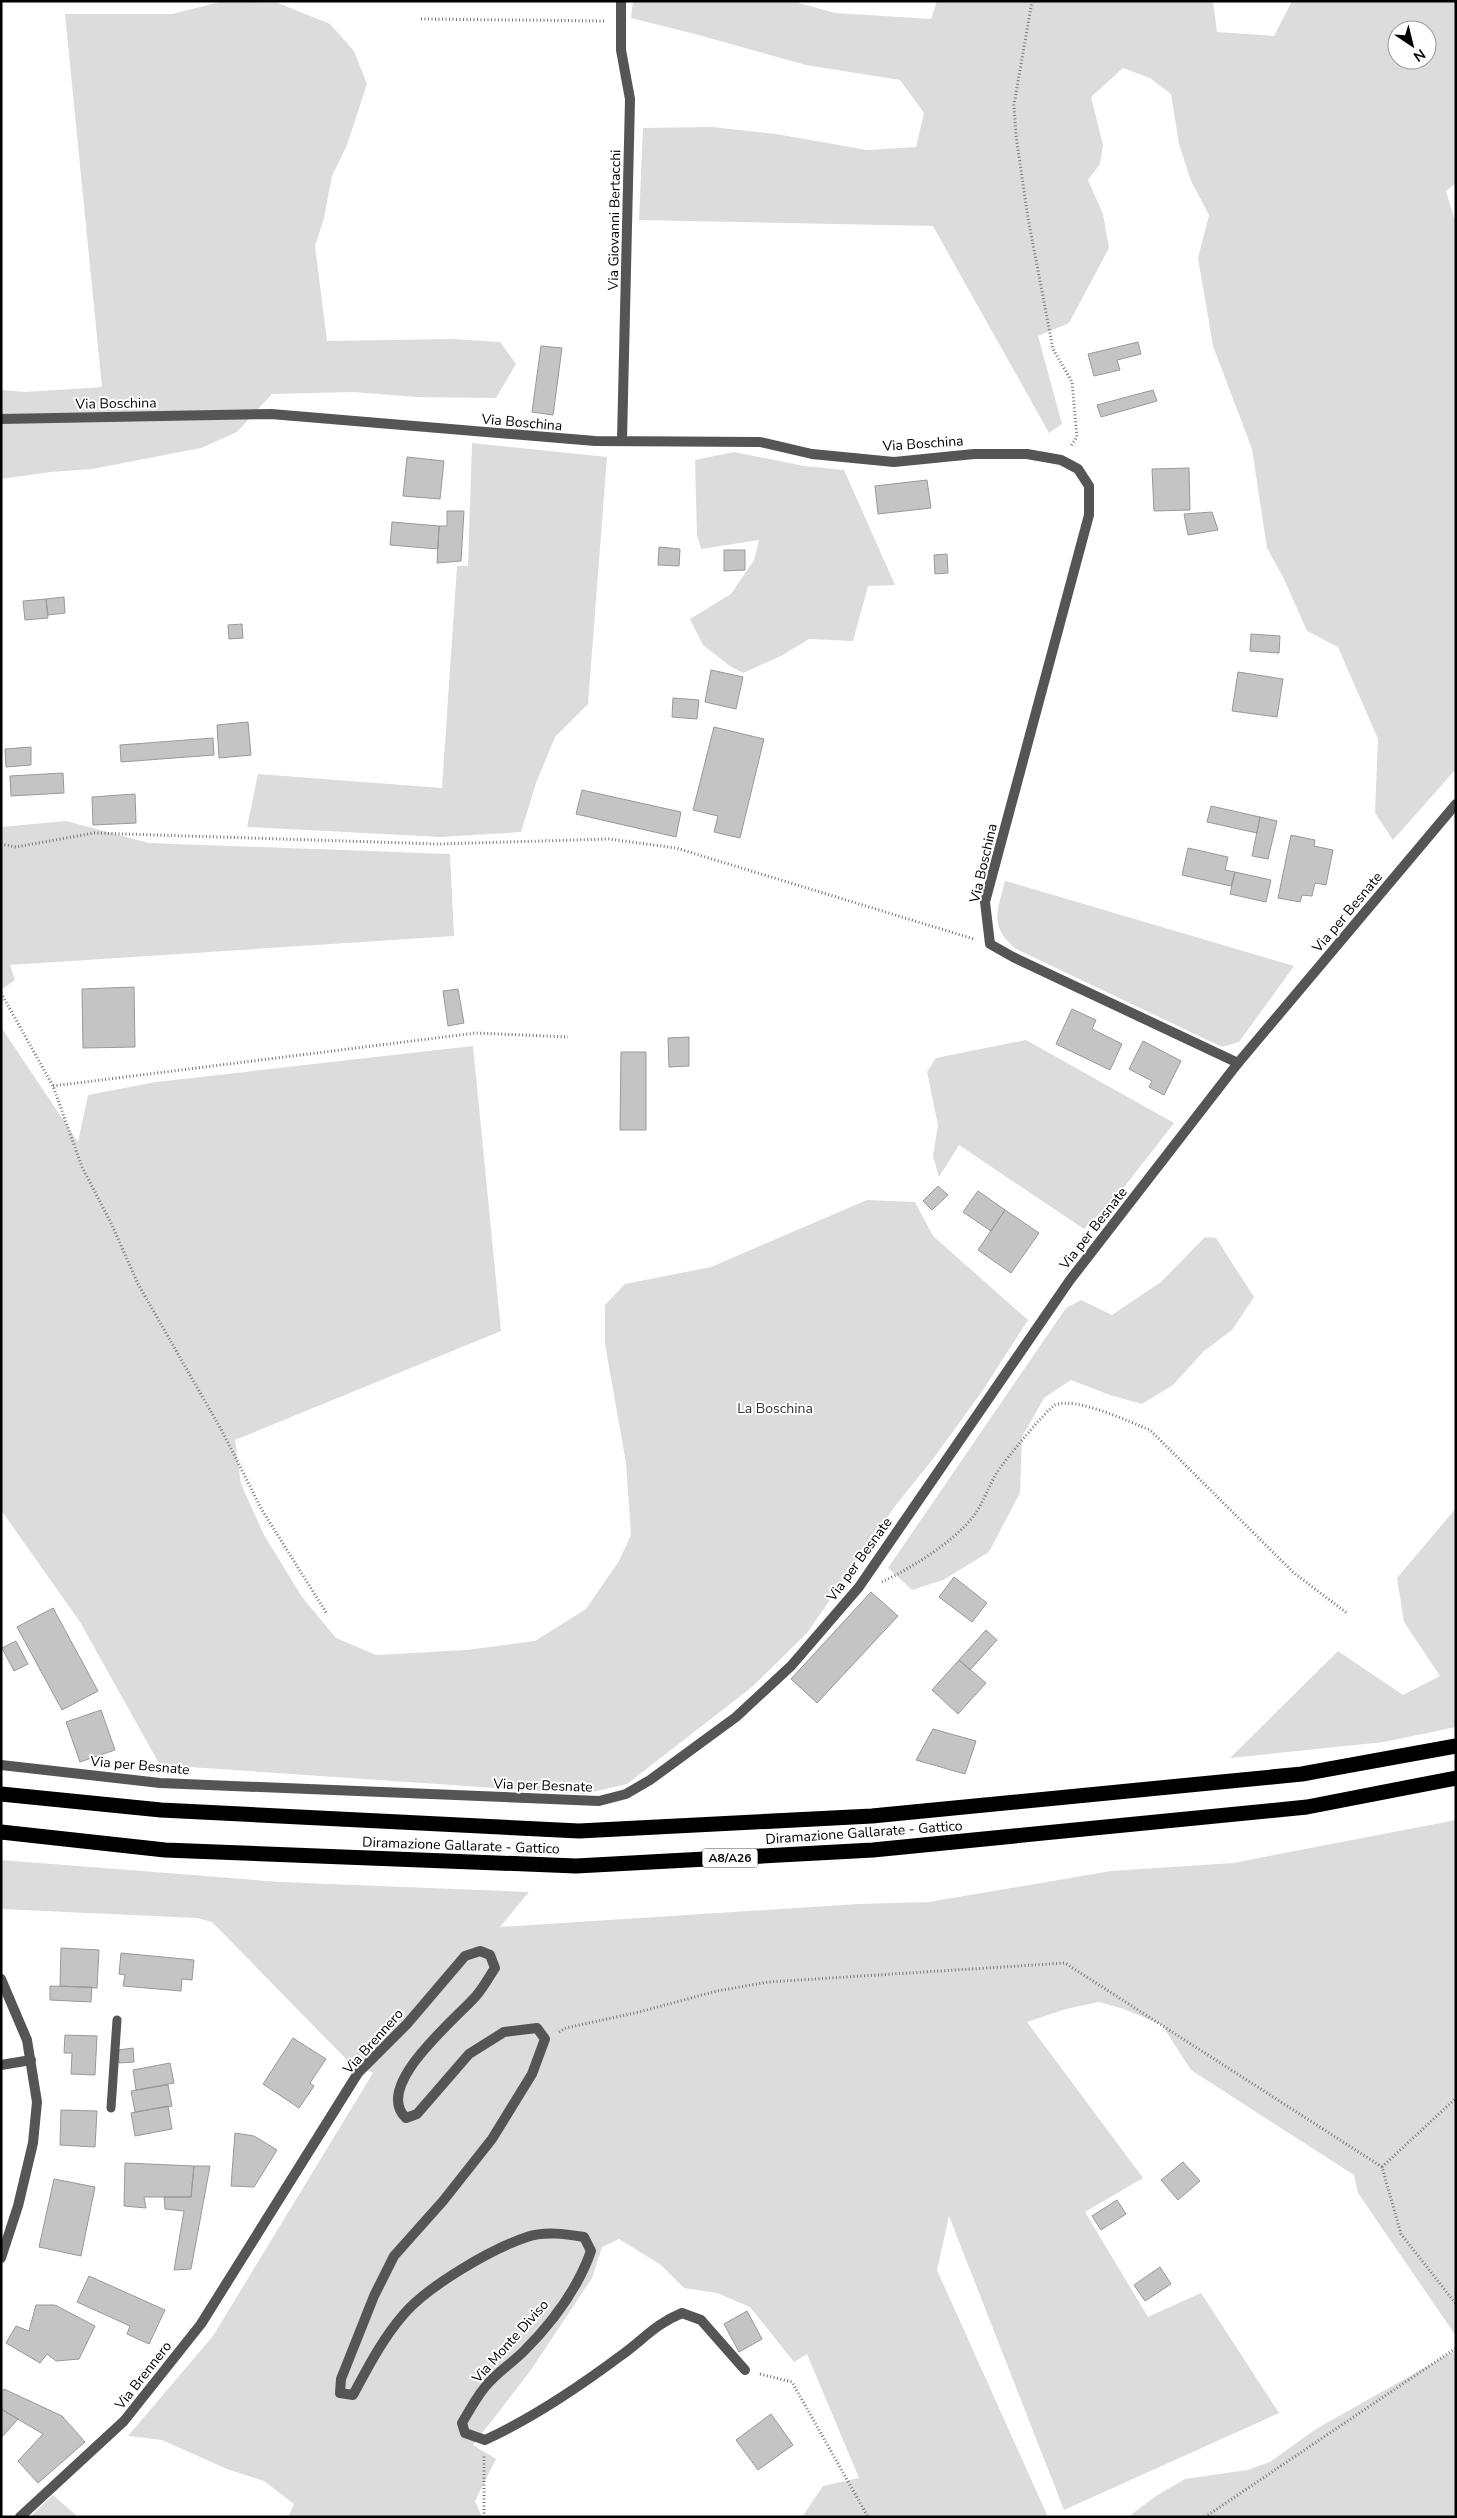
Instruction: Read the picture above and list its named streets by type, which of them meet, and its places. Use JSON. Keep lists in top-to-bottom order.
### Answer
{
  "streets": {
    "highway": ["Diramazione Gallarate - Gattico", "A8/A26"],
    "street": [
      "Via Giovanni Bertacchi",
      "Via Boschina",
      "Via per Besnate",
      "Via Brennero",
      "Via Monte Diviso"
    ]
  },
  "crossings": [
    ["Via Giovanni Bertacchi", "Via Boschina"],
    ["Via Brennero", "Via Monte Diviso"]
  ],
  "parks": ["La Boschina"],
  "north": "bottom right"
}
